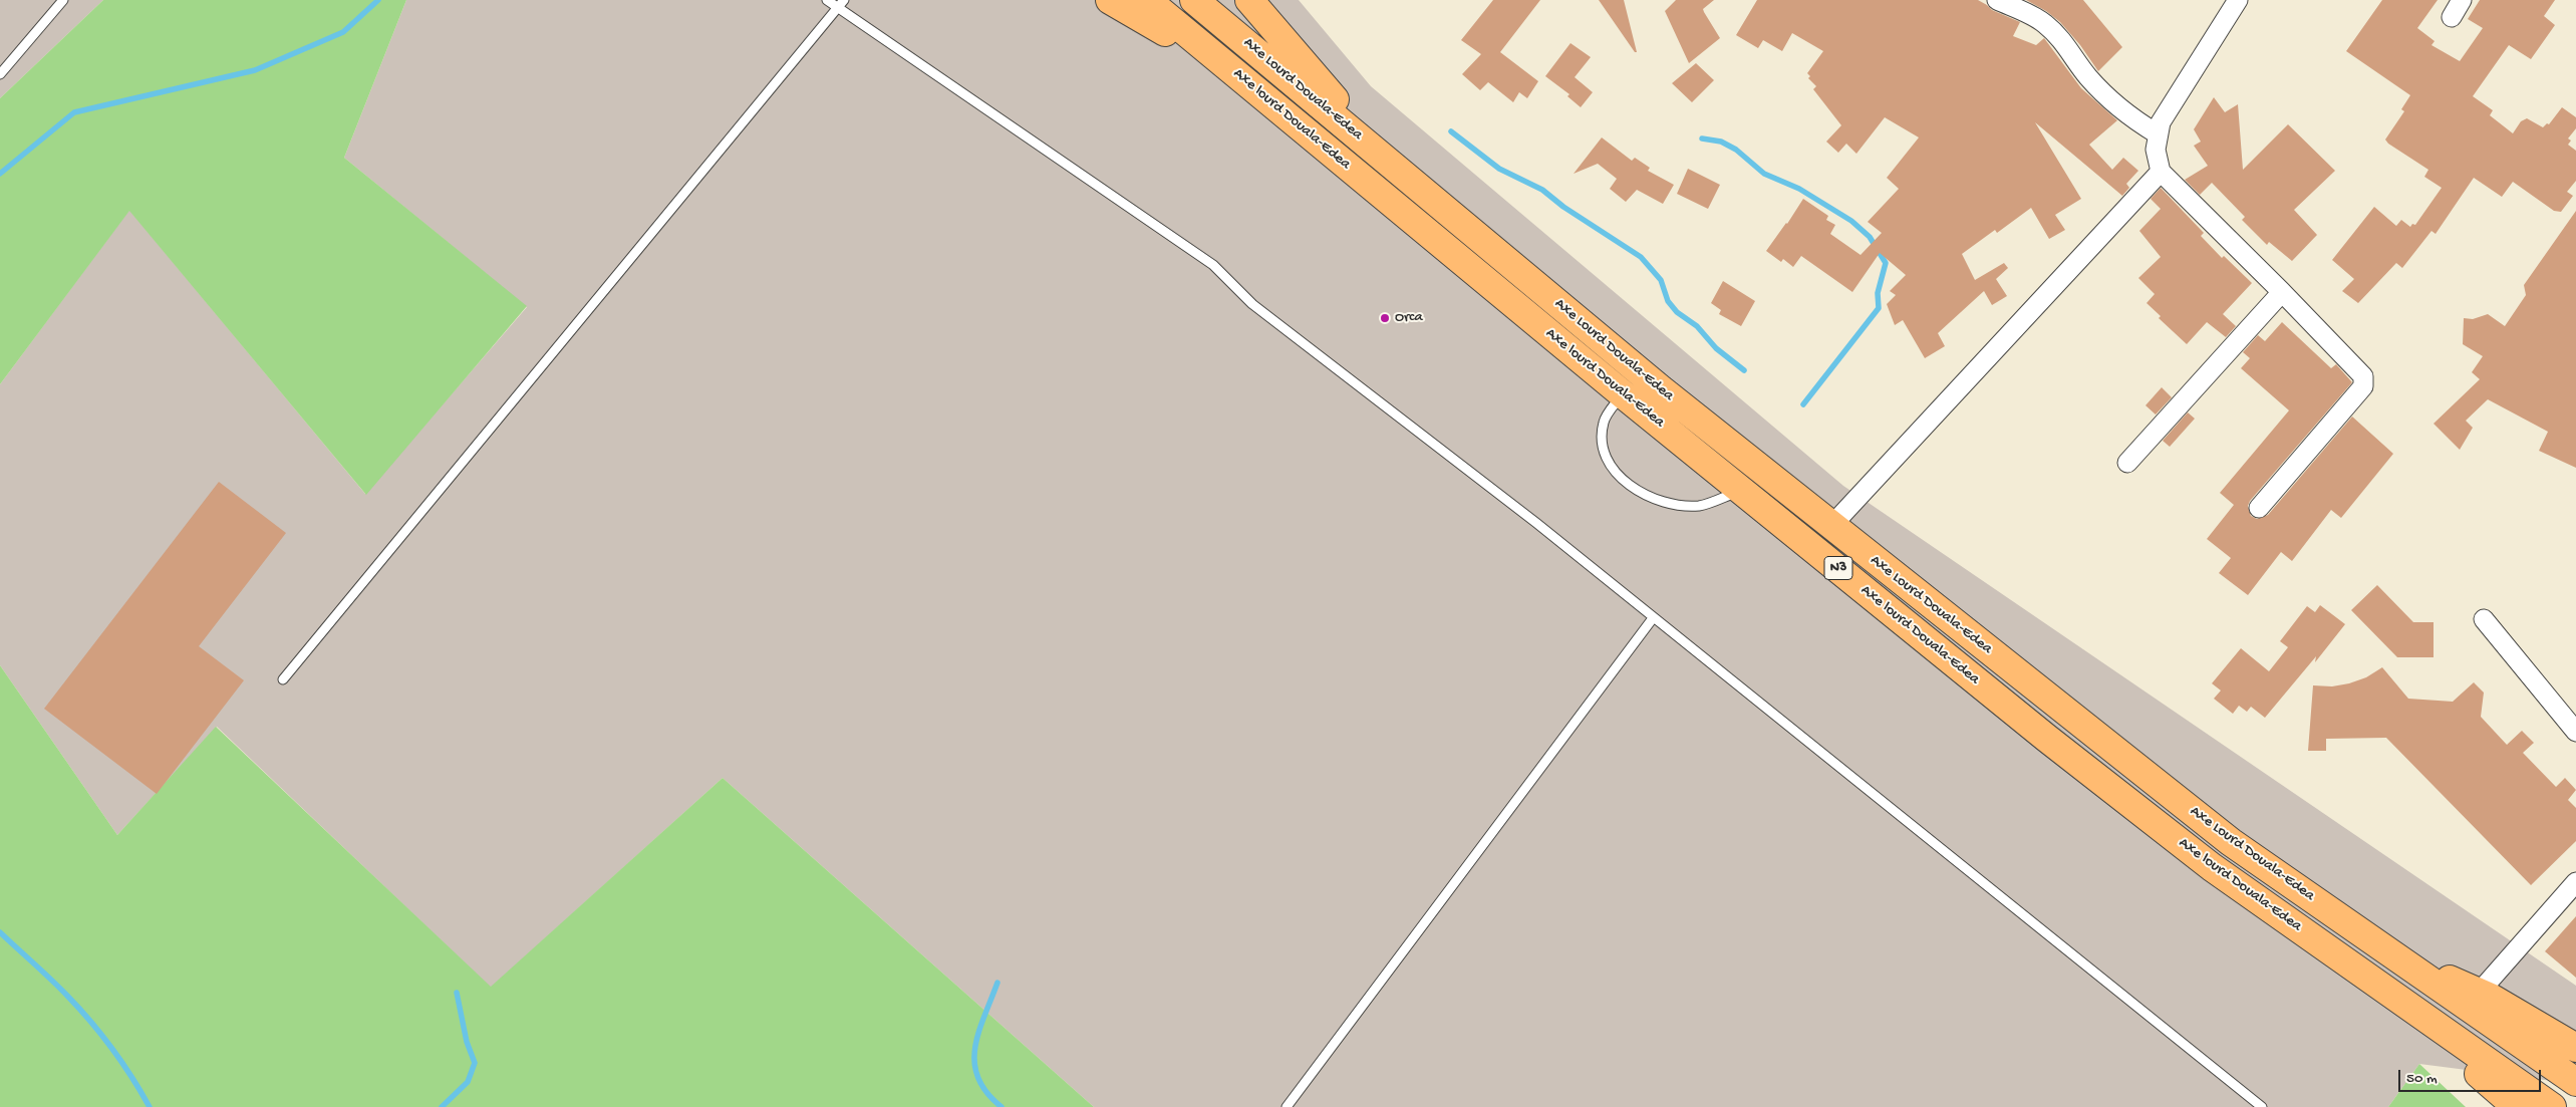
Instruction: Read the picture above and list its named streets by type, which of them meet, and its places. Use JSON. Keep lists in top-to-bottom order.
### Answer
{
  "streets": {
    "highway": ["Axe Lourd Douala-Edea", "Axe lourd Douala-Edea", "N3"]
  },
  "places": ["Orca"],
  "scale_bar": "50 m"
}
